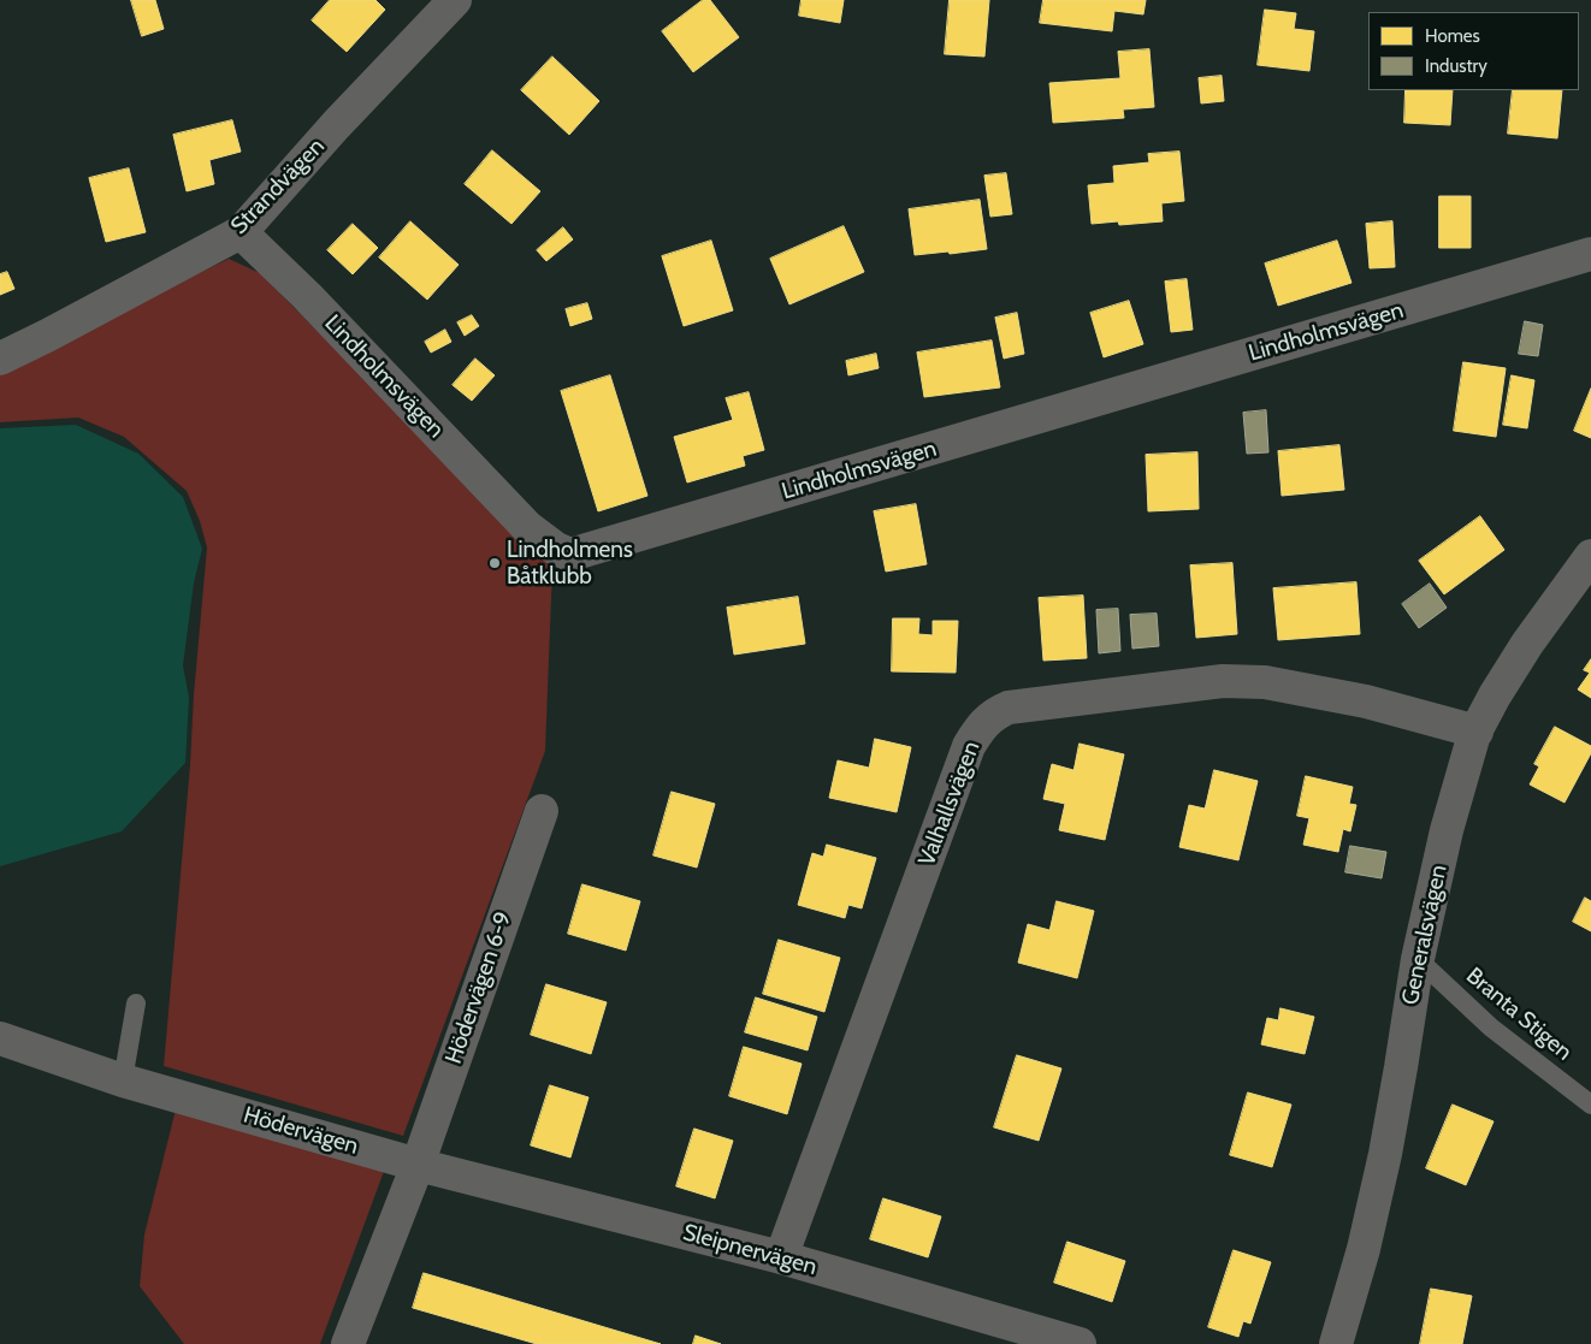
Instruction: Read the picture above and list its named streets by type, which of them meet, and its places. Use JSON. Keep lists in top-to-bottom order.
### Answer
{
  "streets": {
    "street": [
      "Strandvägen",
      "Lindholmsvägen",
      "Valhallsvägen",
      "Generalsvägen",
      "Hödervägen 6-9",
      "Hödervägen",
      "Sleipnervägen"
    ],
    "lane": ["Branta Stigen"]
  },
  "crossings": [
    ["Strandvägen", "Lindholmsvägen"],
    ["Valhallsvägen", "Generalsvägen"],
    ["Valhallsvägen", "Sleipnervägen"],
    ["Generalsvägen", "Branta Stigen"],
    ["Hödervägen 6-9", "Hödervägen"],
    ["Hödervägen 6-9", "Sleipnervägen"],
    ["Hödervägen", "Sleipnervägen"]
  ],
  "places": ["Lindholmens Båtklubb"],
  "legend": ["Homes", "Industry"]
}
